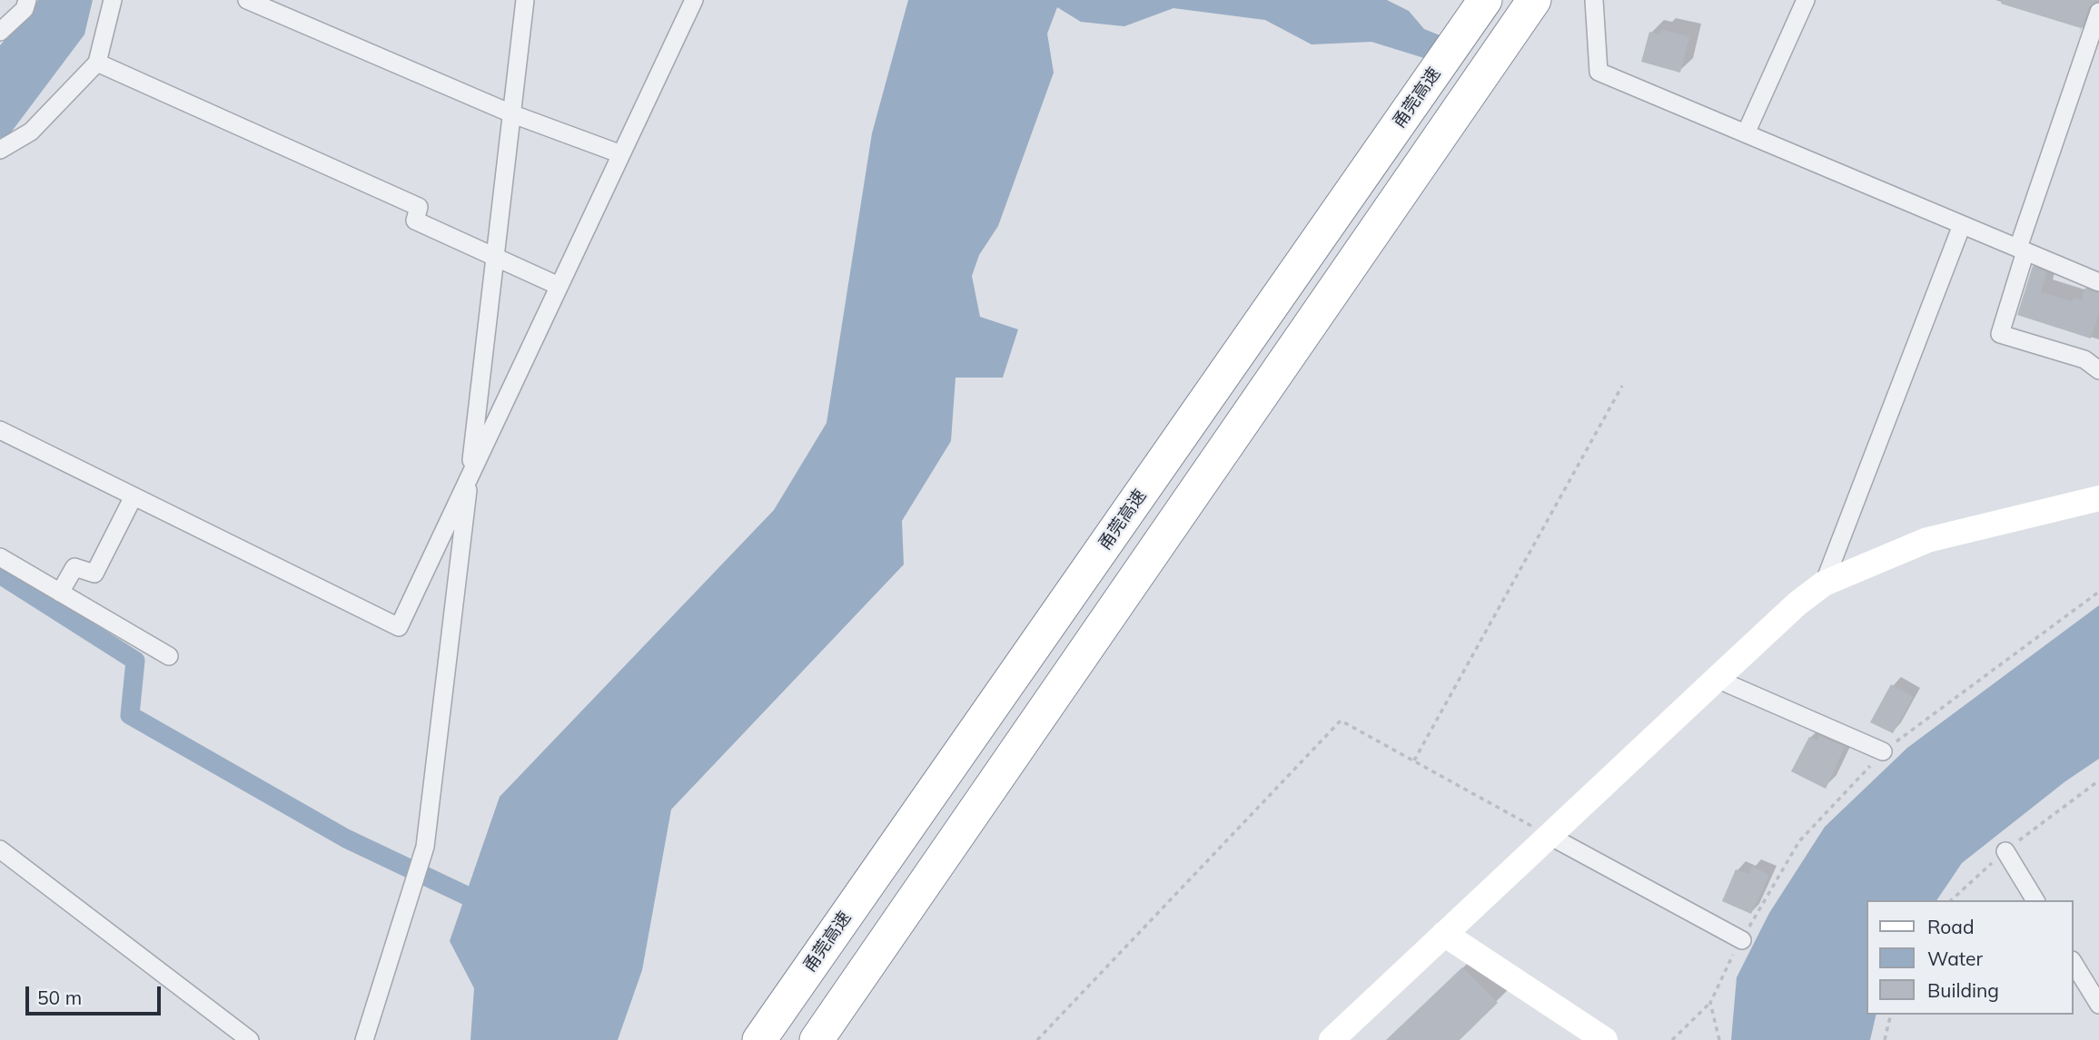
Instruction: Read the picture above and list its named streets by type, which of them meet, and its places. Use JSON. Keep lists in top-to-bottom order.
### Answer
{
  "streets": {
    "highway": ["甬莞高速"]
  },
  "legend": ["Road", "Water", "Building"],
  "scale_bar": "50 m"
}
